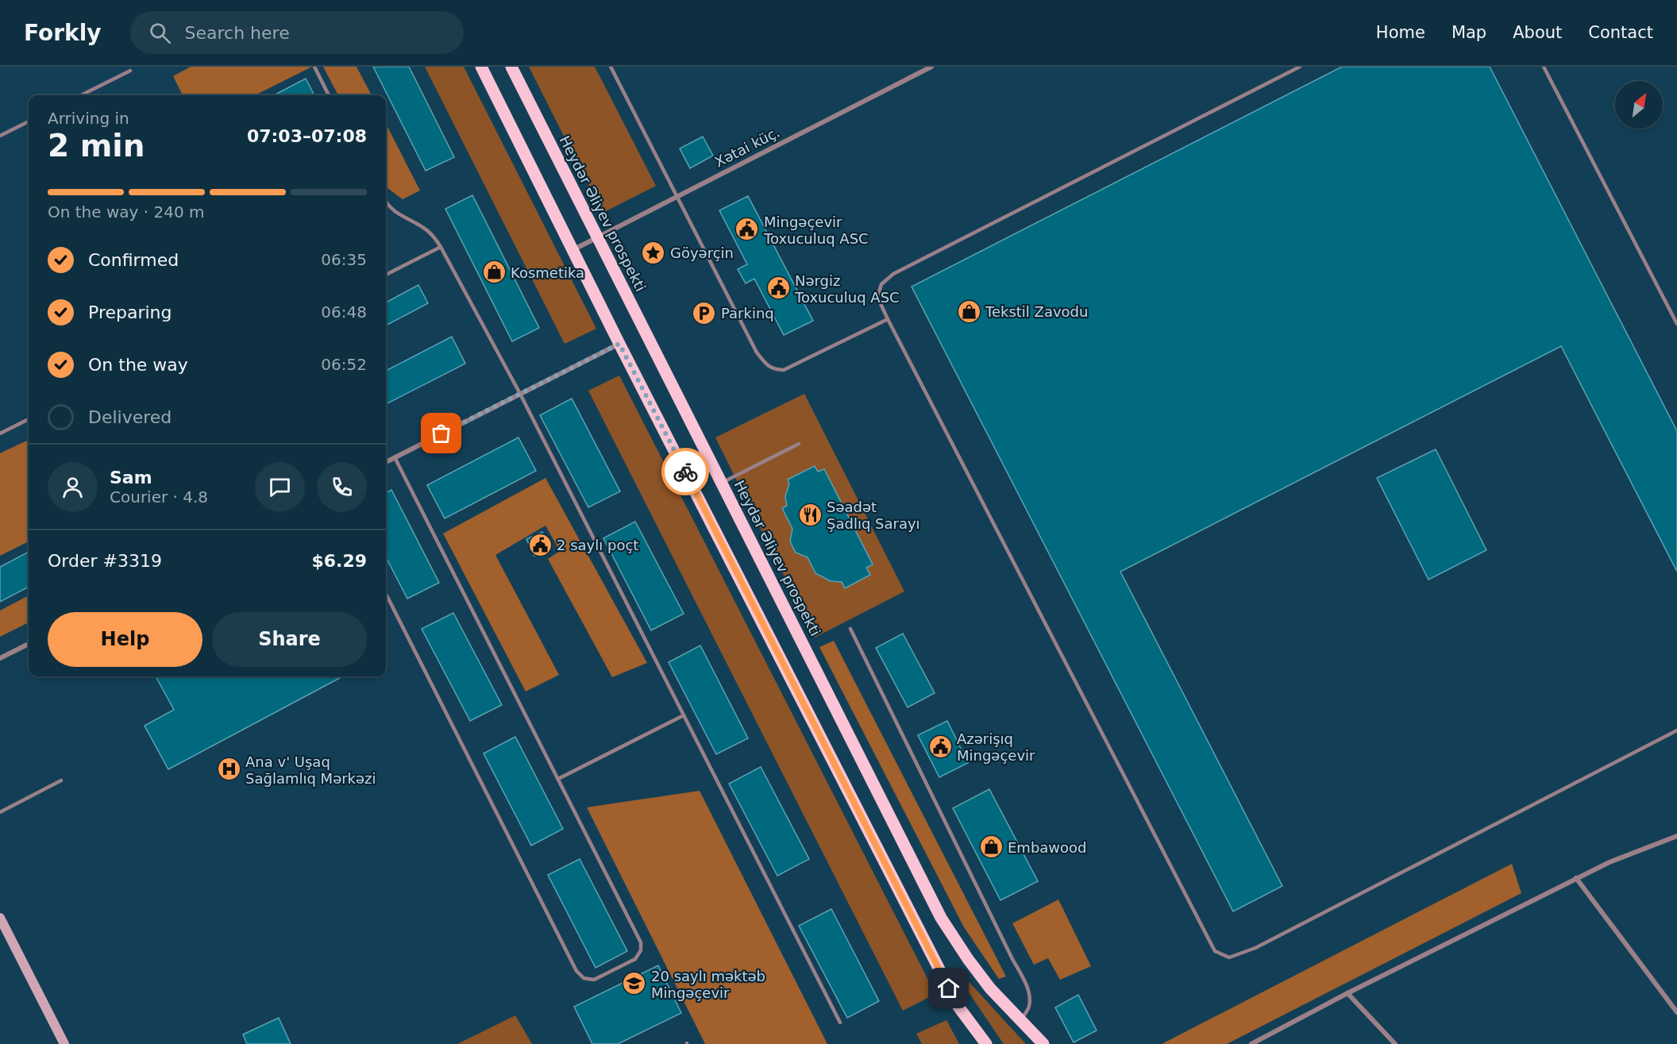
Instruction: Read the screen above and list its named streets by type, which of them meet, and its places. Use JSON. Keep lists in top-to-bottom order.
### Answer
{
  "streets": {
    "main road": ["Heydər Əliyev prospekti"],
    "street": ["Xətai küç."]
  },
  "crossings": [
    ["Xətai küç.", "Heydər Əliyev prospekti"]
  ],
  "places": {
    "public building": [
      "Mingəçevir Toxuculuq ASC",
      "Nərgiz Toxuculuq ASC",
      "2 saylı poçt",
      "Azərişıq Mingəçevir"
    ],
    "place": ["Göyərçin"],
    "shop": ["Kosmetika", "Tekstil Zavodu", "Embawood"],
    "parking": ["Parkinq"],
    "restaurant": ["Səadət Şadlıq Sarayı"],
    "hospital": ["Ana v' Uşaq Sağlamlıq Mərkəzi"],
    "school or university": ["20 saylı məktəb Mingəçevir"]
  },
  "north": "top right",
  "page": {
    "header": "Forkly",
    "search": "Search here",
    "nav": [
      "Home",
      "Map",
      "About",
      "Contact"
    ],
    "heading": ["2 min", "Arriving in", "07:03–07:08"],
    "panel": [
      "Sam",
      "Courier · 4.8",
      "Order #3319",
      "$6.29"
    ],
    "bar": "On the way · 240 m",
    "list": [
      ["Confirmed", "06:35"],
      ["Preparing", "06:48"],
      ["On the way", "06:52"],
      "Delivered"
    ],
    "buttons": ["Help", "Share"]
  }
}
